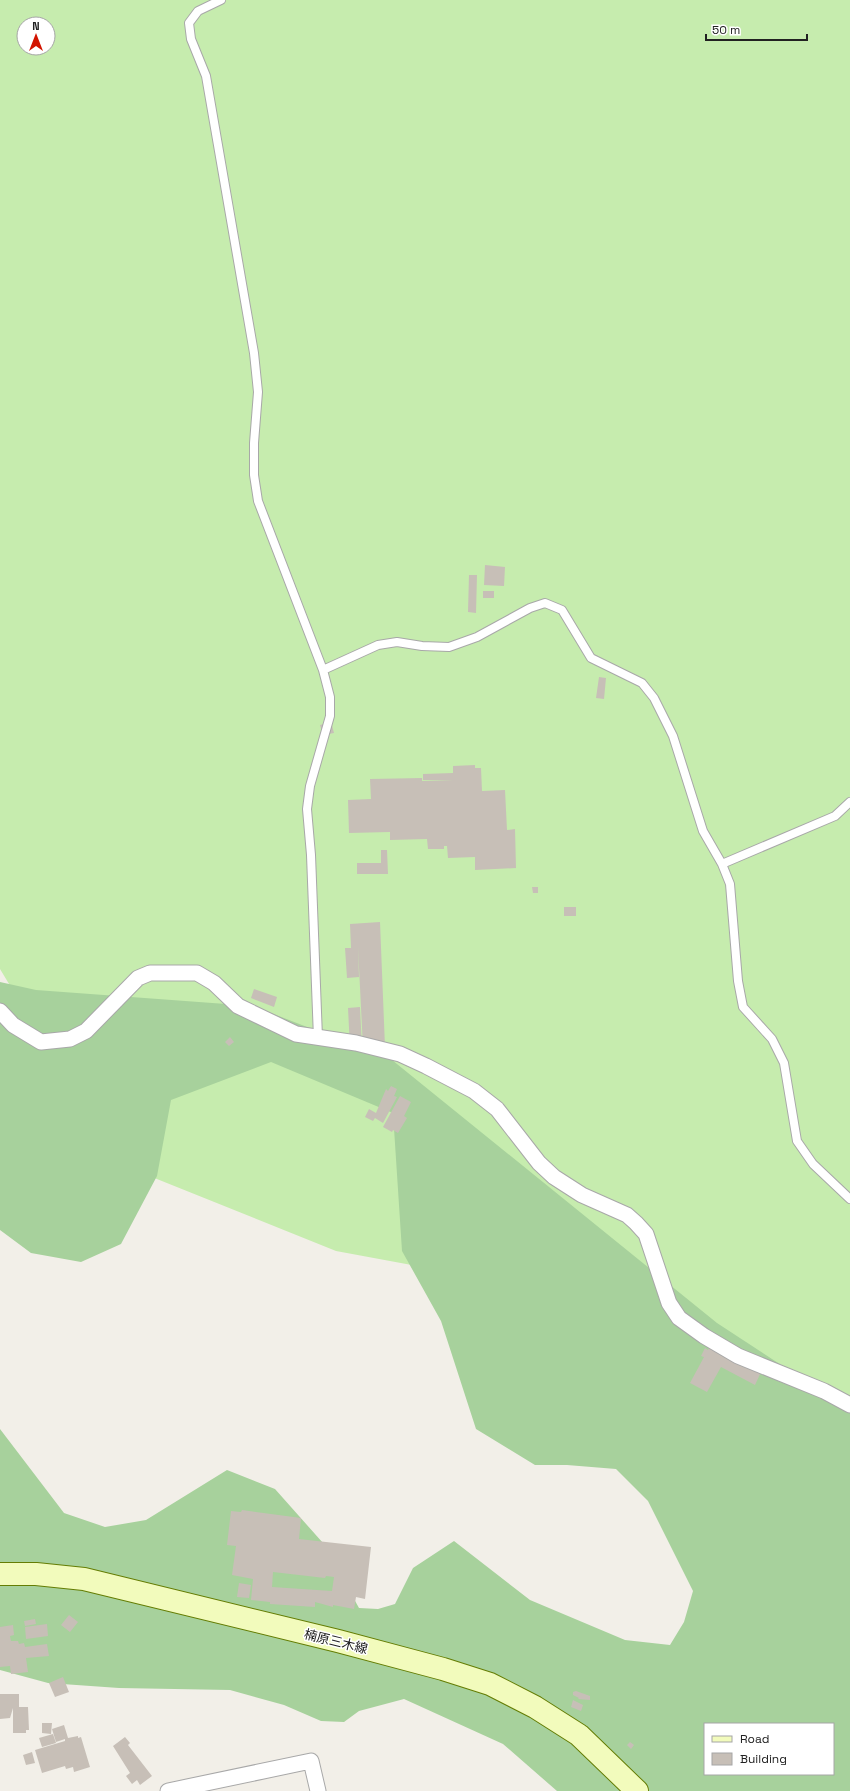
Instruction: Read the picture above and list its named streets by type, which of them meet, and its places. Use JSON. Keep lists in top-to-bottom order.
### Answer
{
  "streets": {
    "main road": ["楠原三木線"]
  },
  "legend": ["Road", "Building"],
  "scale_bar": "50 m",
  "north": "top"
}
